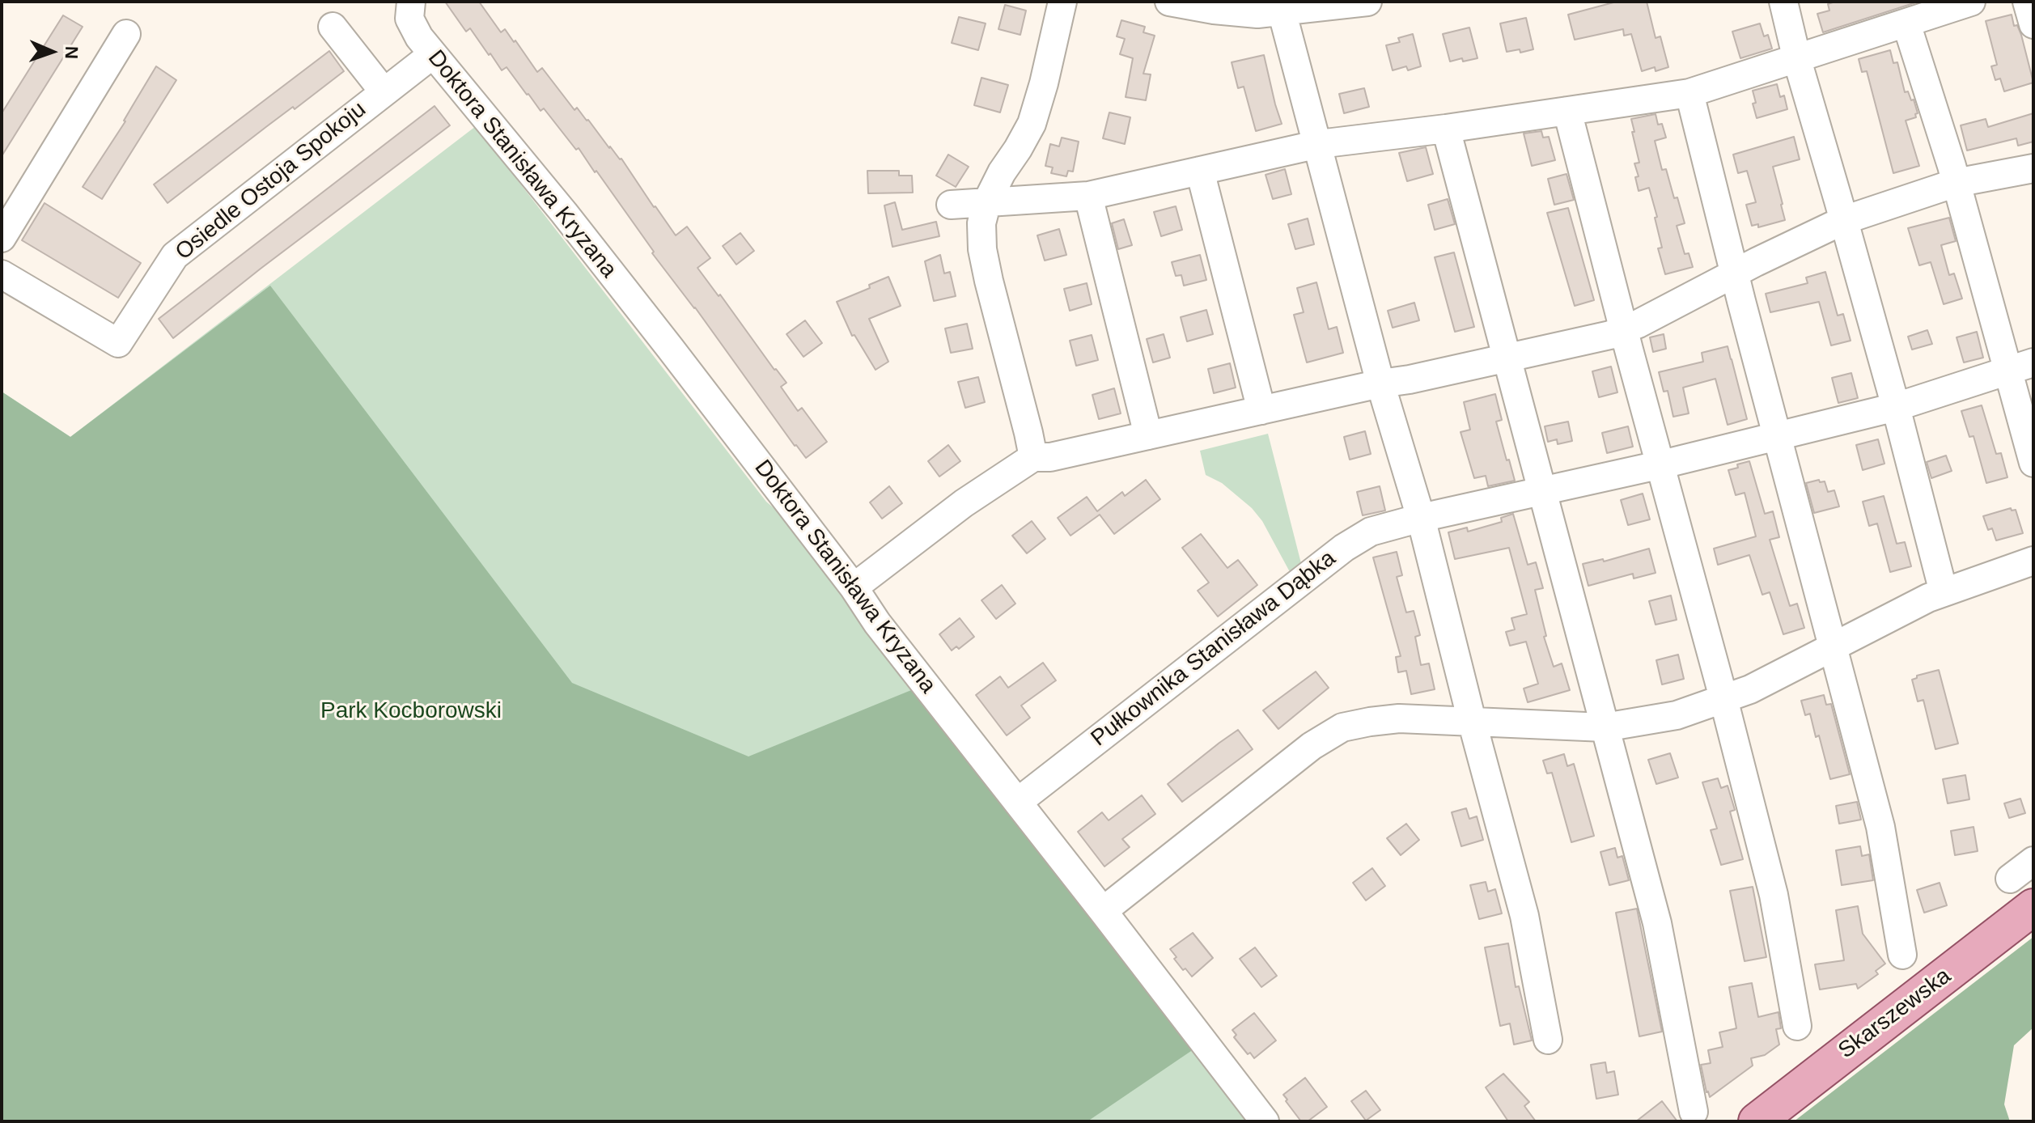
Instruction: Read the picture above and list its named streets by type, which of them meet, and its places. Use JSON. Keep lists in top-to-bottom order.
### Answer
{
  "streets": {
    "main road": ["Skarszewska"],
    "street": ["Doktora Stanisława Kryzana", "Osiedle Ostoja Spokoju", "Pułkownika Stanisława Dąbka"]
  },
  "crossings": [
    ["Doktora Stanisława Kryzana", "Osiedle Ostoja Spokoju"],
    ["Doktora Stanisława Kryzana", "Pułkownika Stanisława Dąbka"]
  ],
  "parks": ["Park Kocborowski"],
  "north": "right"
}
